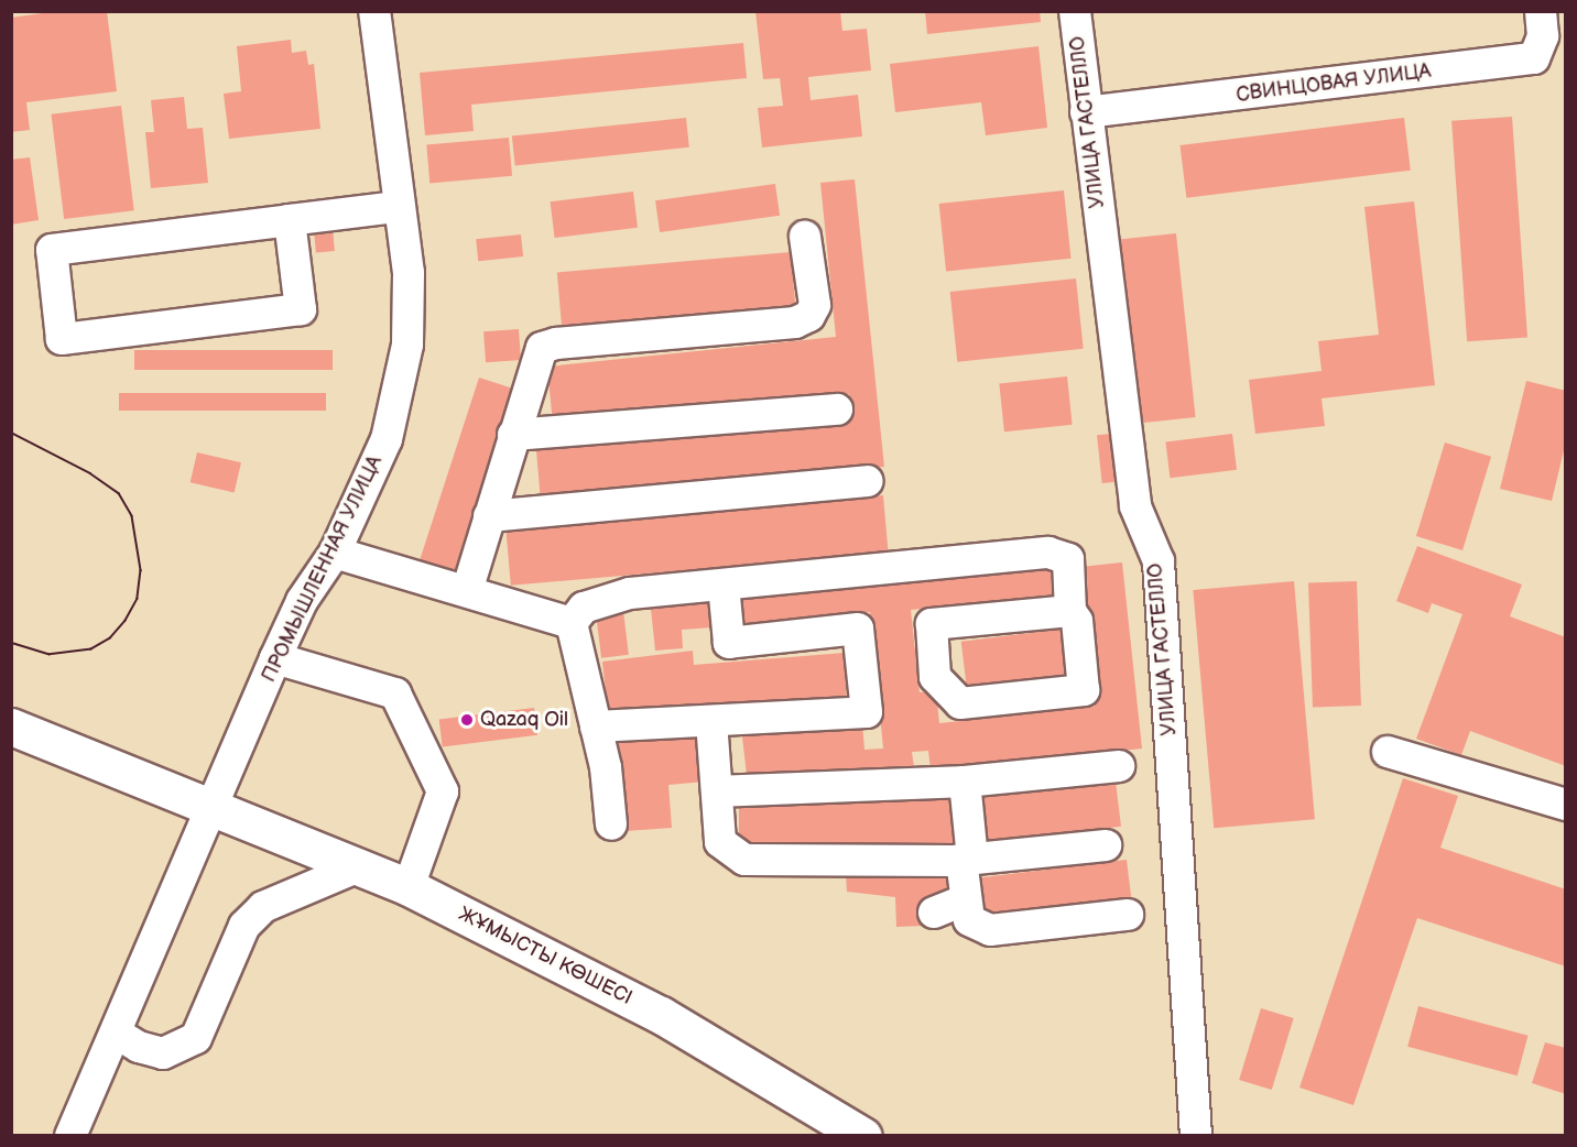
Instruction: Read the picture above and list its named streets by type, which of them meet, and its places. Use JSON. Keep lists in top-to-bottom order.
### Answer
{
  "streets": {
    "main road": ["ЖҰМЫСТЫ КӨШЕСІ"],
    "street": ["СВИНЦОВАЯ УЛИЦА", "УЛИЦА ГАСТЕЛЛО", "ПРОМЫШЛЕННАЯ УЛИЦА"]
  },
  "crossings": [
    ["СВИНЦОВАЯ УЛИЦА", "УЛИЦА ГАСТЕЛЛО"],
    ["ПРОМЫШЛЕННАЯ УЛИЦА", "ЖҰМЫСТЫ КӨШЕСІ"]
  ],
  "places": ["Qazaq Oil"]
}
